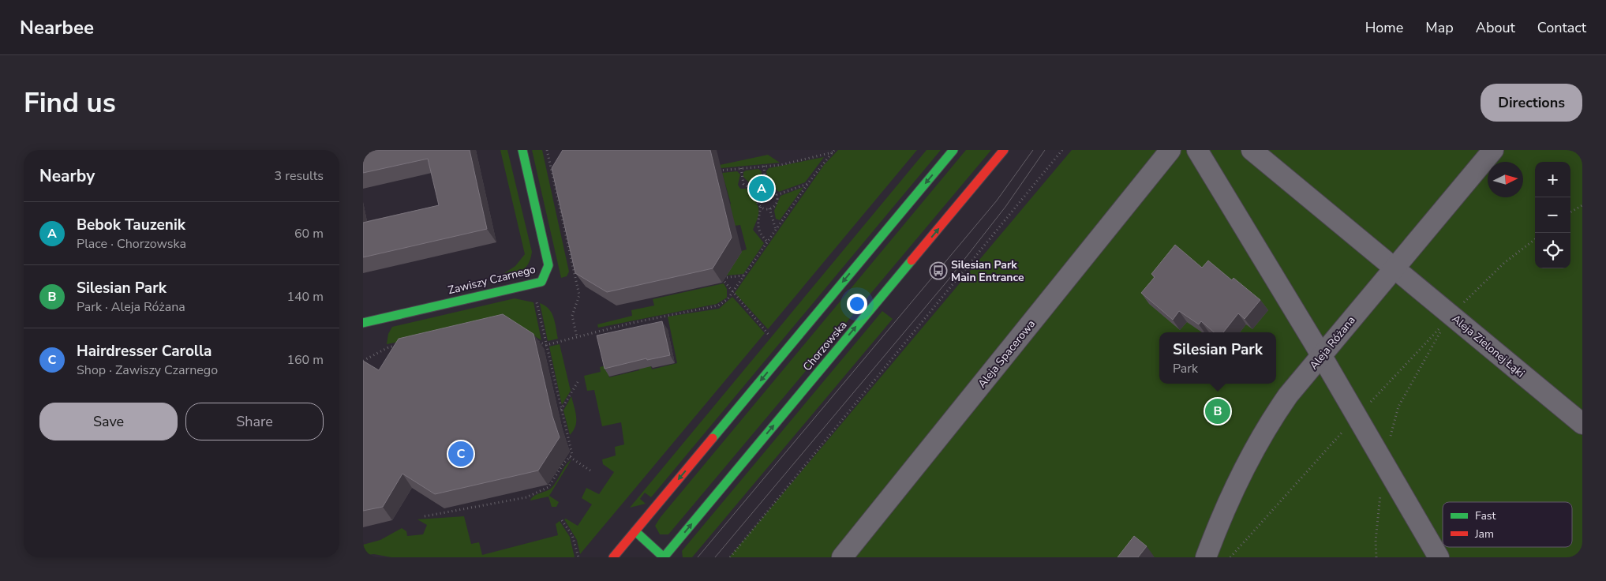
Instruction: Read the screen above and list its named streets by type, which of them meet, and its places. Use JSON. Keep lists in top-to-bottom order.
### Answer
{
  "streets": {
    "main road": ["Zawiszy Czarnego", "Chorzowska"],
    "street": ["Aleja Różana", "Aleja Zielonej Łąki", "Aleja Spacerowa"]
  },
  "crossings": [
    ["Aleja Różana", "Aleja Zielonej Łąki"]
  ],
  "places": {
    "bus stop": ["Silesian Park Main Entrance"]
  },
  "legend": ["Fast", "Jam"],
  "north": "right",
  "page": {
    "header": "Nearbee",
    "nav": [
      "Home",
      "Map",
      "About",
      "Contact"
    ],
    "buttons": [
      "Directions",
      ["Save", "Share"]
    ],
    "title": "Find us",
    "heading": ["Nearby", "3 results"],
    "map_buttons": ["+", "−"],
    "pins": ["A", "B", "C"],
    "list": [
      {
        "mark": "A",
        "name": "Bebok Tauzenik",
        "note": "Place · Chorzowska",
        "value": "60 m"
      },
      {
        "mark": "B",
        "name": "Silesian Park",
        "note": "Park · Aleja Różana",
        "value": "140 m"
      },
      {
        "mark": "C",
        "name": "Hairdresser Carolla",
        "note": "Shop · Zawiszy Czarnego",
        "value": "160 m"
      }
    ],
    "popup": ["Silesian Park", "Park"]
  }
}
